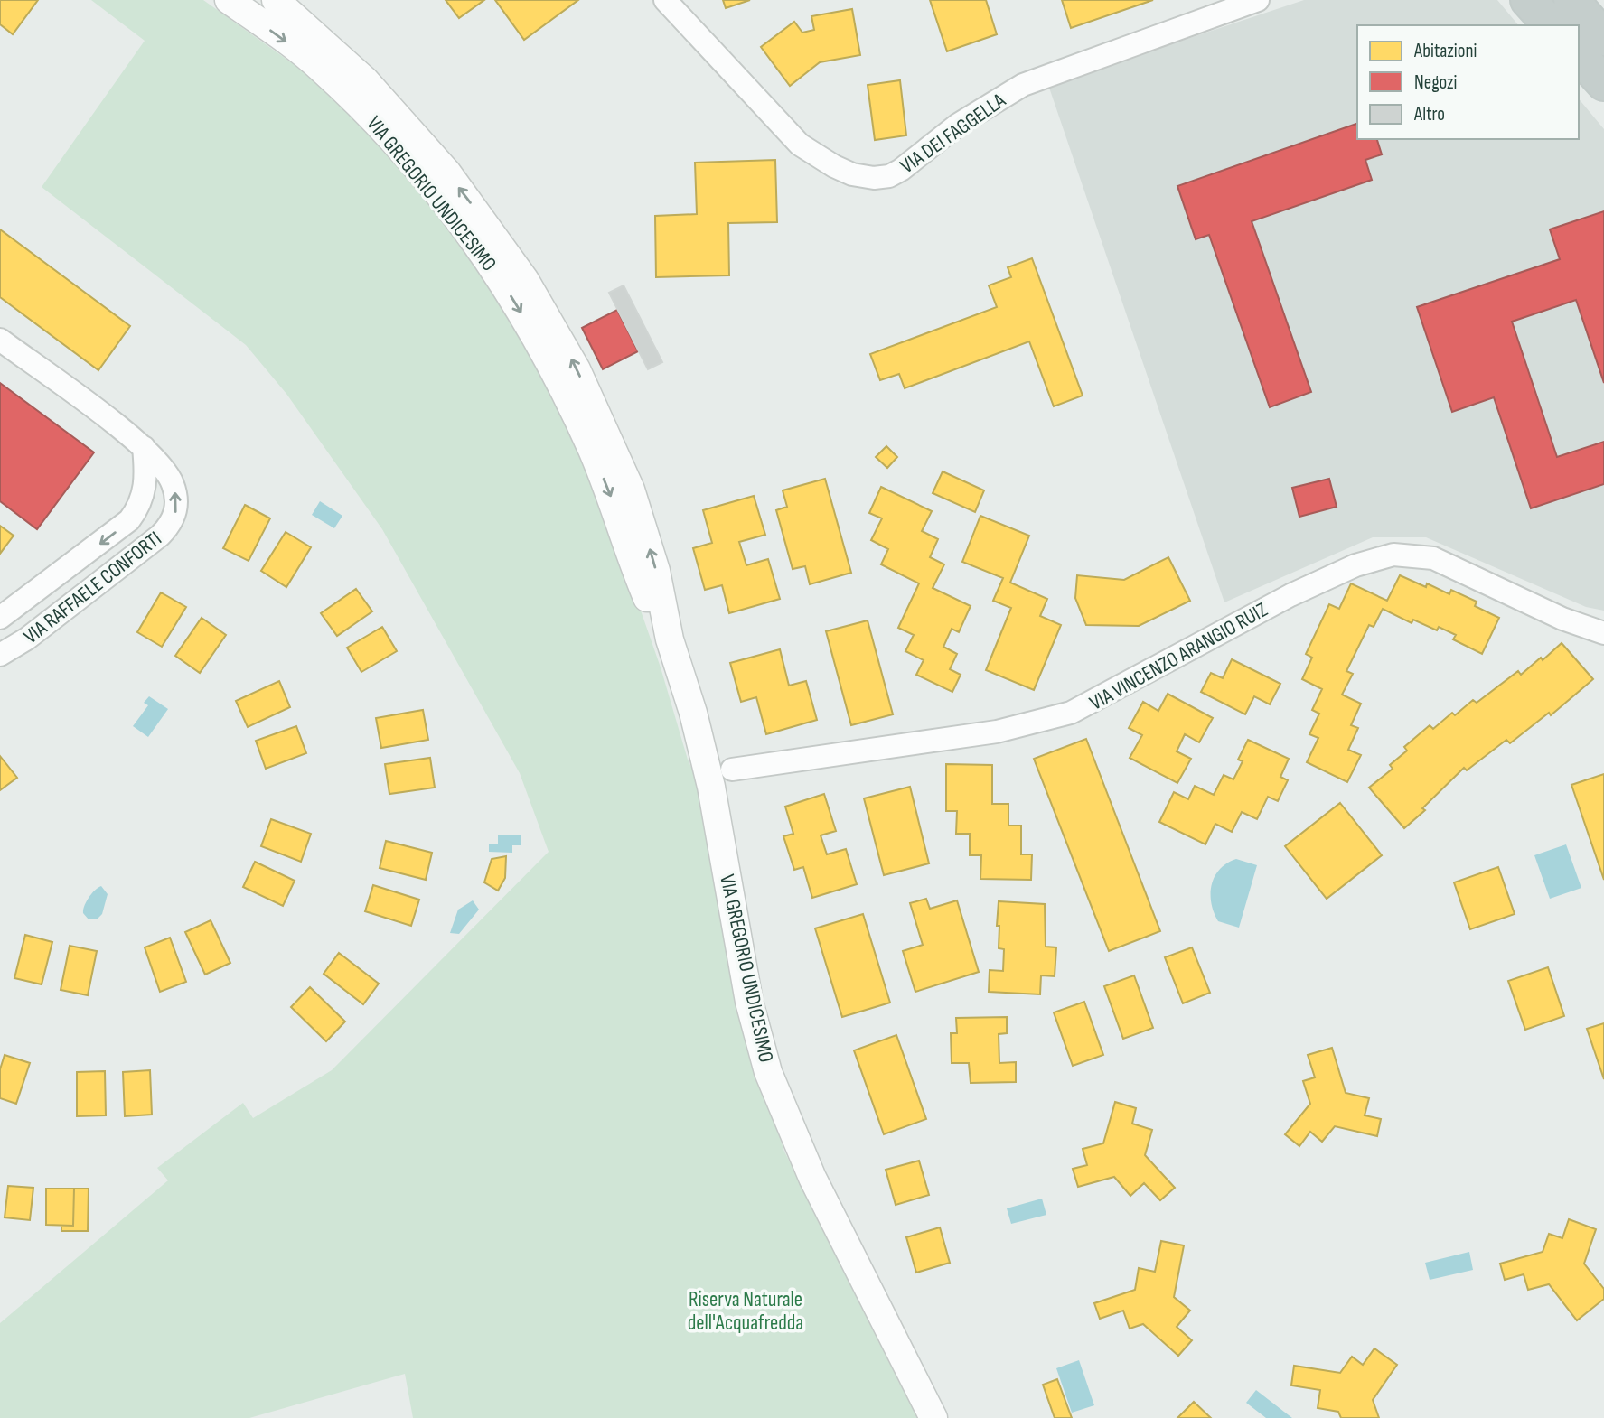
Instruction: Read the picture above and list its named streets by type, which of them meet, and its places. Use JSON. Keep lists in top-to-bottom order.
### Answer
{
  "streets": {
    "street": [
      "VIA DEI FAGGELLA",
      "VIA GREGORIO UNDICESIMO",
      "VIA RAFFAELE CONFORTI",
      "VIA VINCENZO ARANGIO RUIZ"
    ]
  },
  "parks": ["Riserva Naturale dell'Acquafredda"],
  "legend": ["Abitazioni", "Negozi", "Altro"]
}
